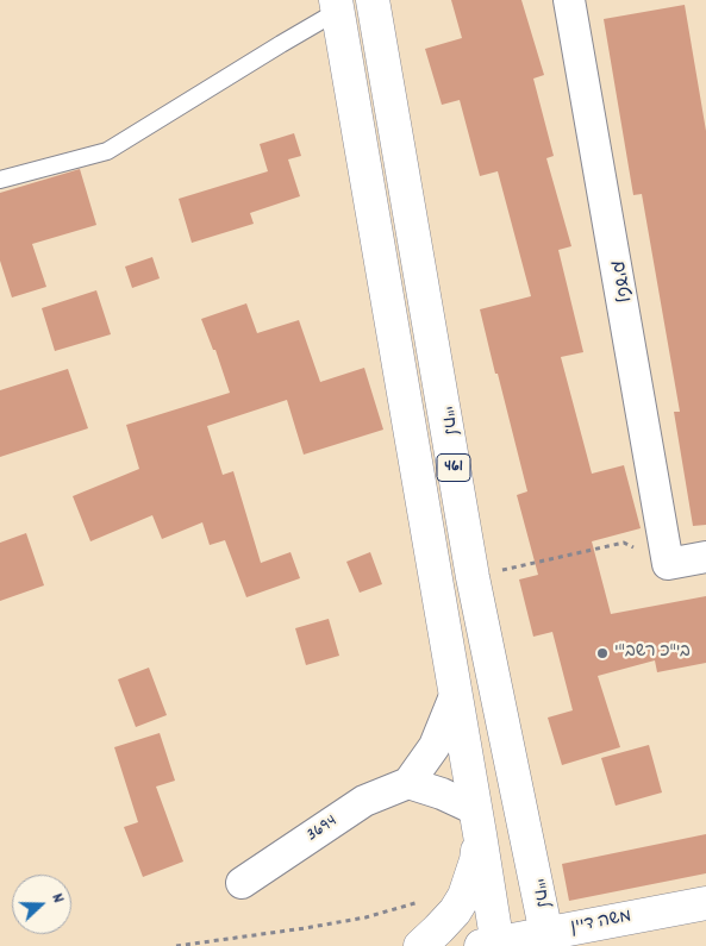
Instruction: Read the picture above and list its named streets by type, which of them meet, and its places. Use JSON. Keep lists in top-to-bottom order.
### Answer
{
  "streets": {
    "main road": ["לח\"י", "461", "משה דיין"],
    "street": ["נטעים", "3694"]
  },
  "crossings": [
    ["לח\"י", "משה דיין"],
    ["461", "משה דיין"]
  ],
  "places": ["בי\"כ רשב\"י"],
  "north": "right"
}
